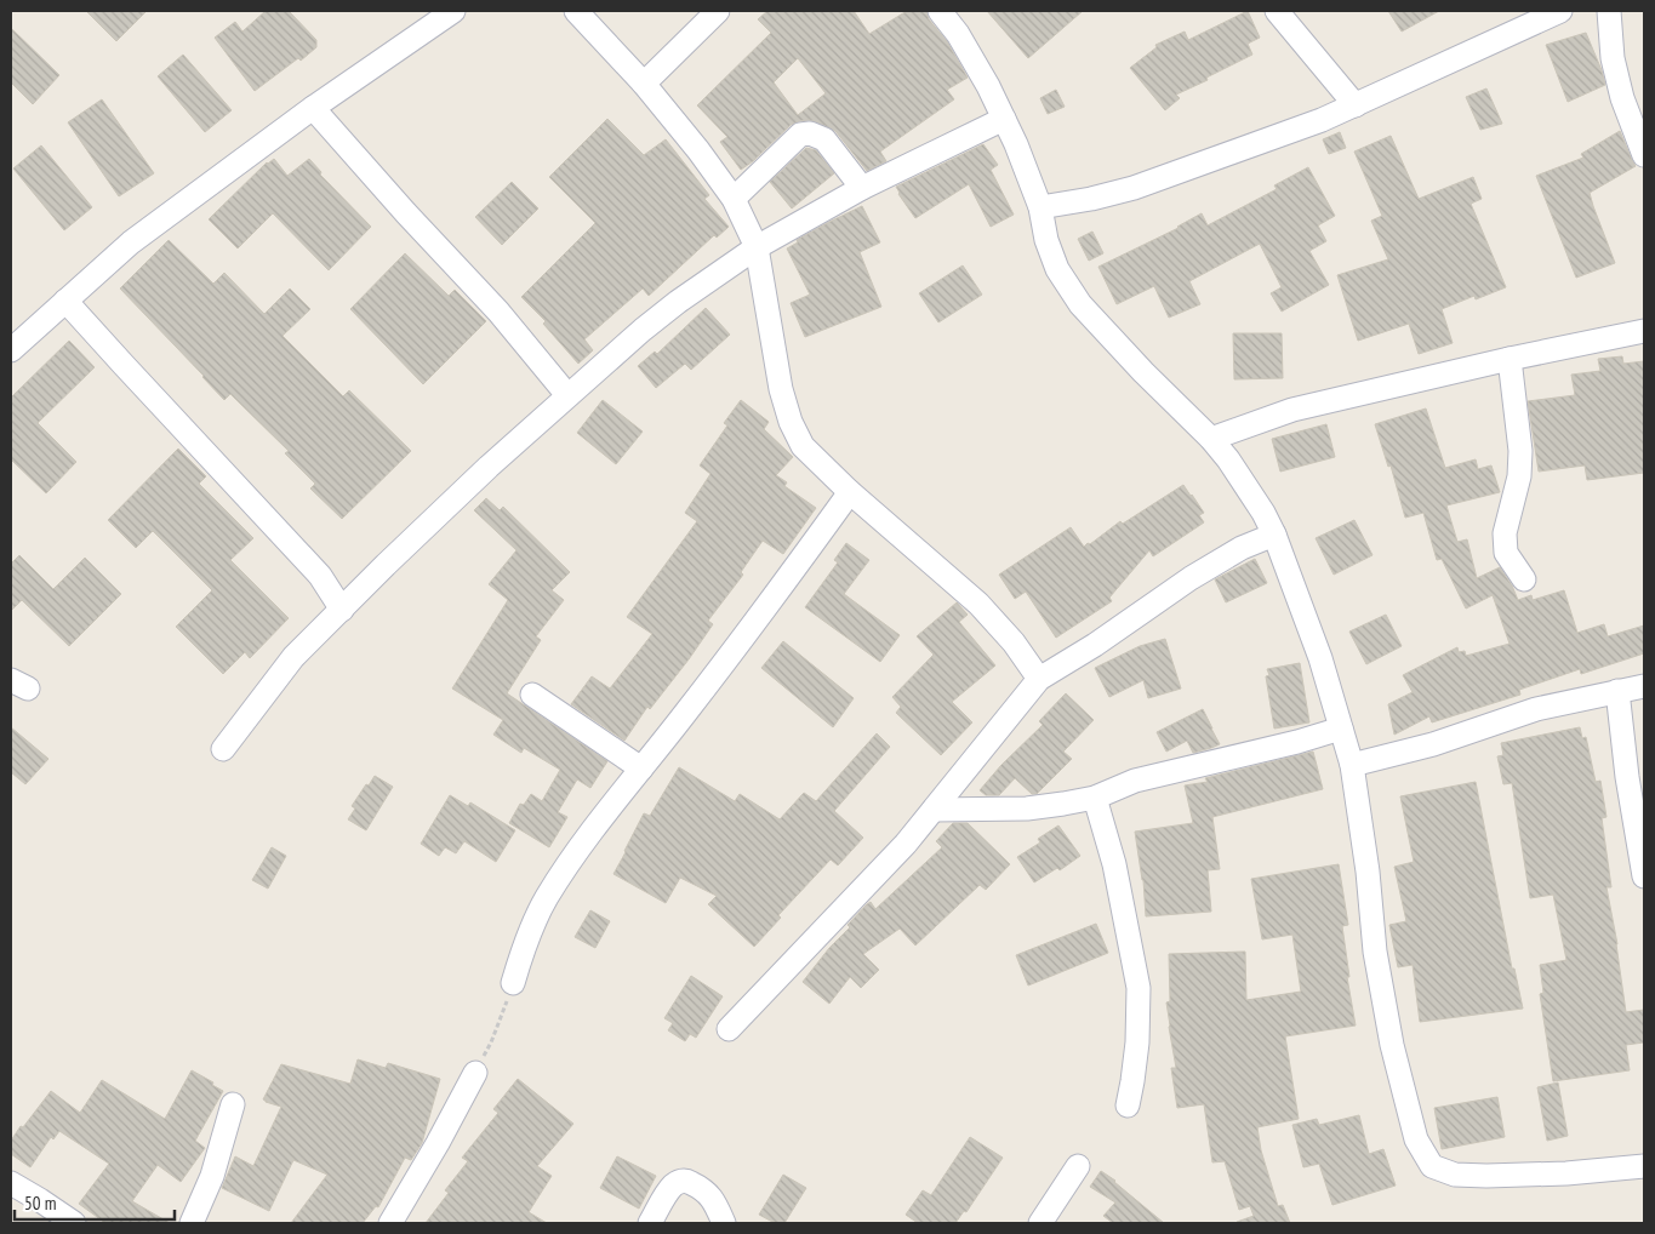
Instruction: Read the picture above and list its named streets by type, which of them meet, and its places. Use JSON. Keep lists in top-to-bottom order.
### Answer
{
  "scale_bar": "50 m"
}
